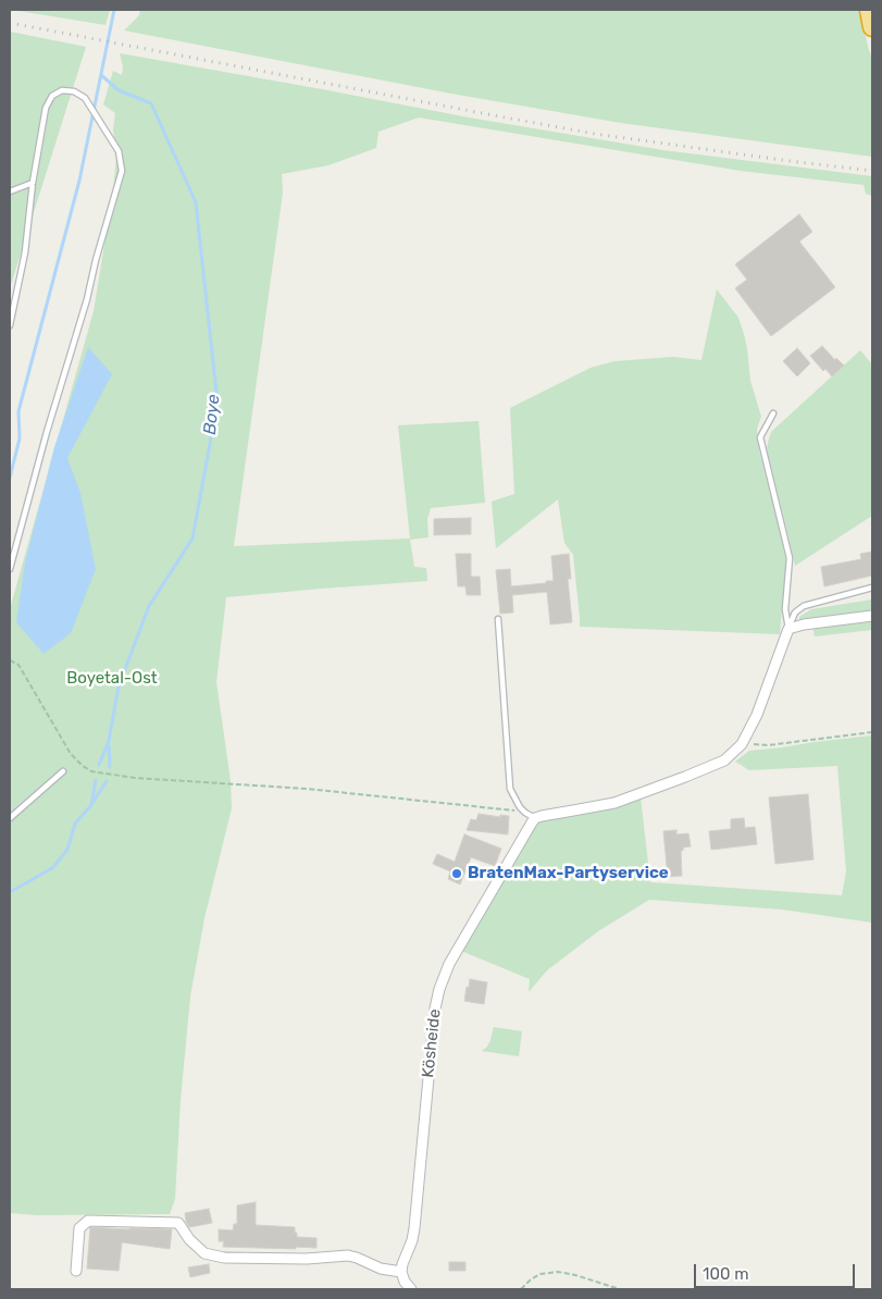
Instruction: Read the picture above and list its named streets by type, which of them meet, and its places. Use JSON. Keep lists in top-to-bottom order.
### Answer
{
  "streets": {
    "street": ["Kösheide"]
  },
  "water": ["Boye"],
  "parks": ["Boyetal-Ost"],
  "places": ["BratenMax-Partyservice"],
  "scale_bar": "100 m"
}
